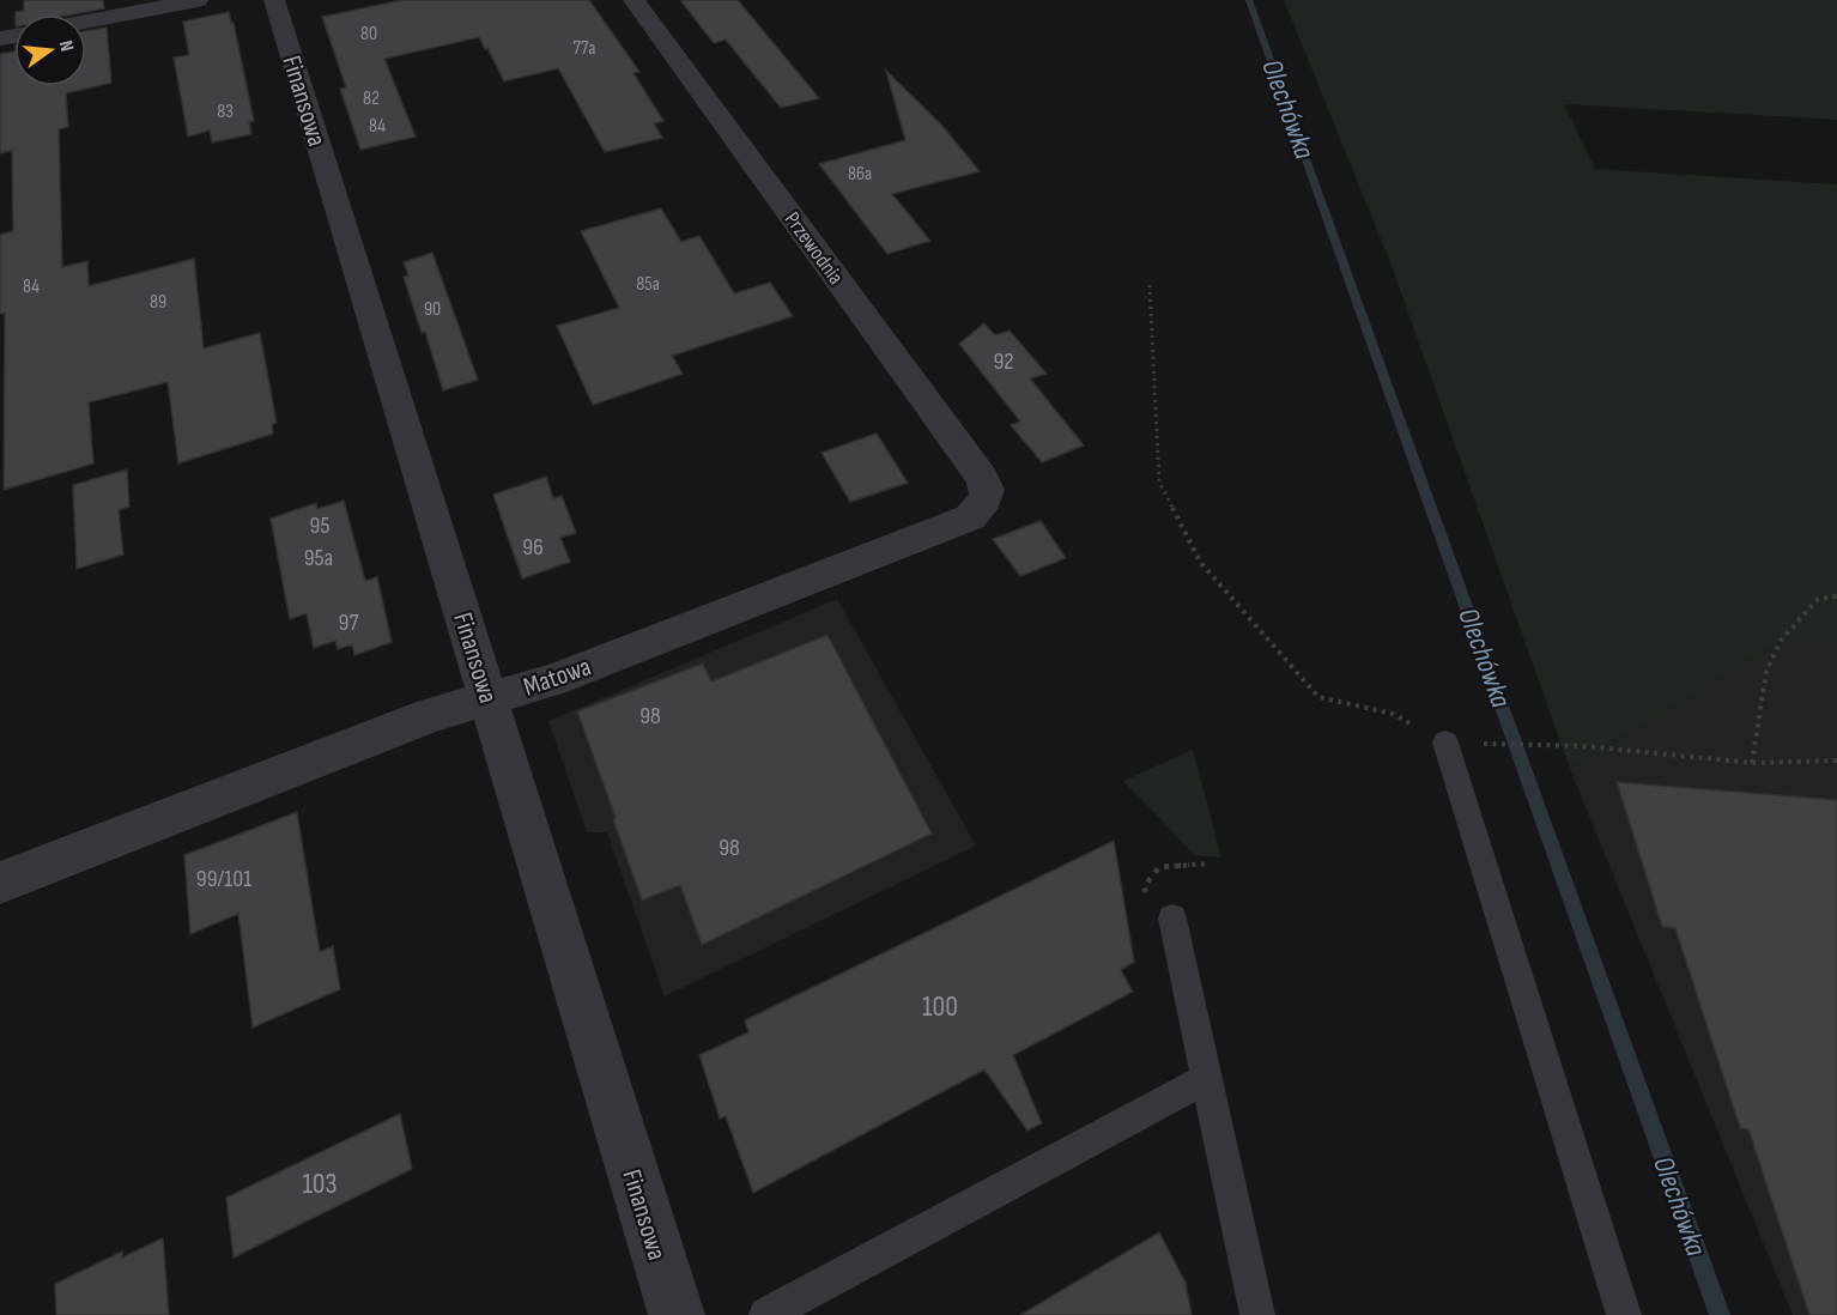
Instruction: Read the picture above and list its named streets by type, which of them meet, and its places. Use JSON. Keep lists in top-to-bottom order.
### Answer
{
  "streets": {
    "street": ["Finansowa", "Przewodnia", "Matowa"]
  },
  "crossings": [
    ["Finansowa", "Matowa"],
    ["Przewodnia", "Matowa"]
  ],
  "water": ["Olechówka"],
  "house_numbers": [
    "80",
    "77a",
    "82",
    "83",
    "84",
    "86a",
    "85a",
    "84",
    "89",
    "90",
    "92",
    "95",
    "96",
    "95a",
    "97",
    "98",
    "98",
    "99/101",
    "100",
    "103"
  ],
  "north": "right"
}
